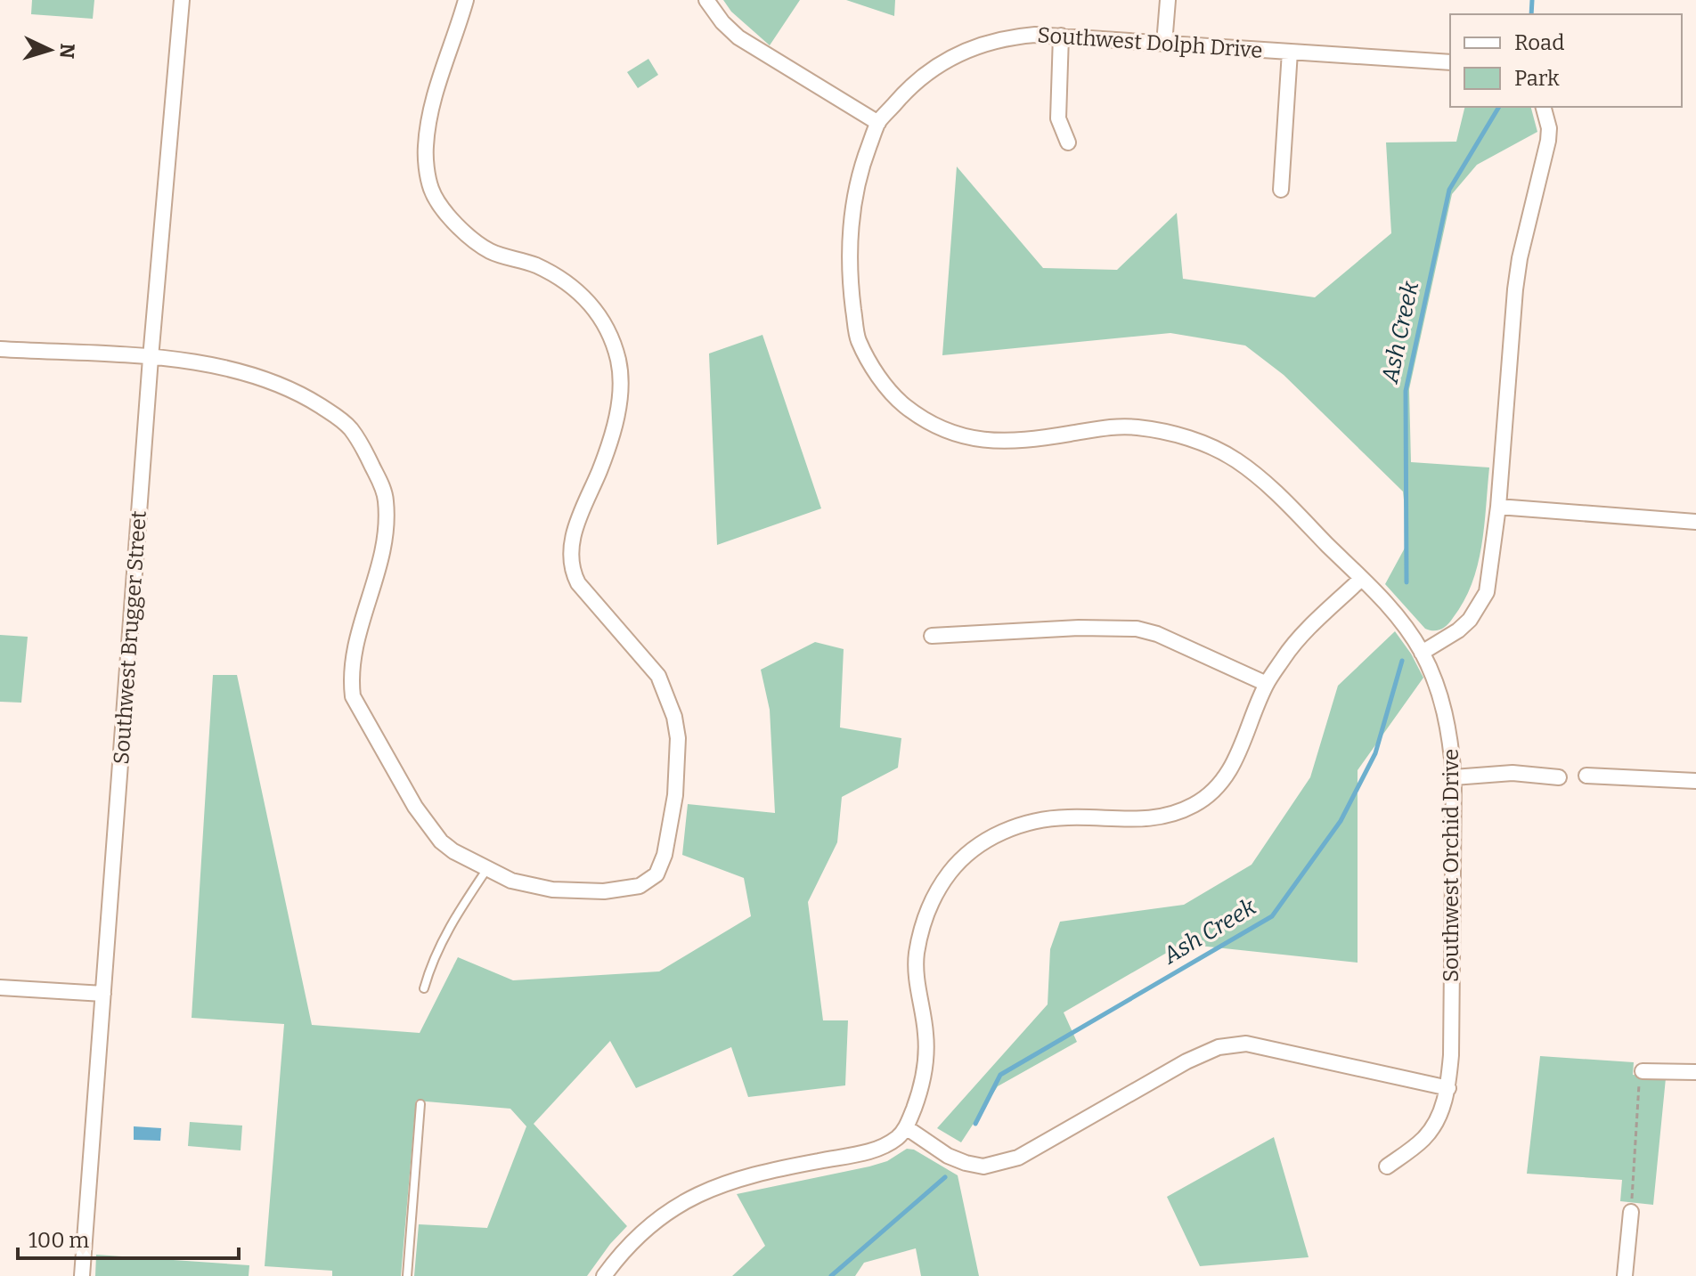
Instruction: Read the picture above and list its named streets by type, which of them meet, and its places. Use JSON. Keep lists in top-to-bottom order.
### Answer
{
  "streets": {
    "street": ["Southwest Dolph Drive", "Southwest Brugger Street", "Southwest Orchid Drive"]
  },
  "crossings": [
    ["Southwest Dolph Drive", "Southwest Orchid Drive"]
  ],
  "water": ["Ash Creek"],
  "legend": ["Road", "Park"],
  "scale_bar": "100 m",
  "north": "right"
}
